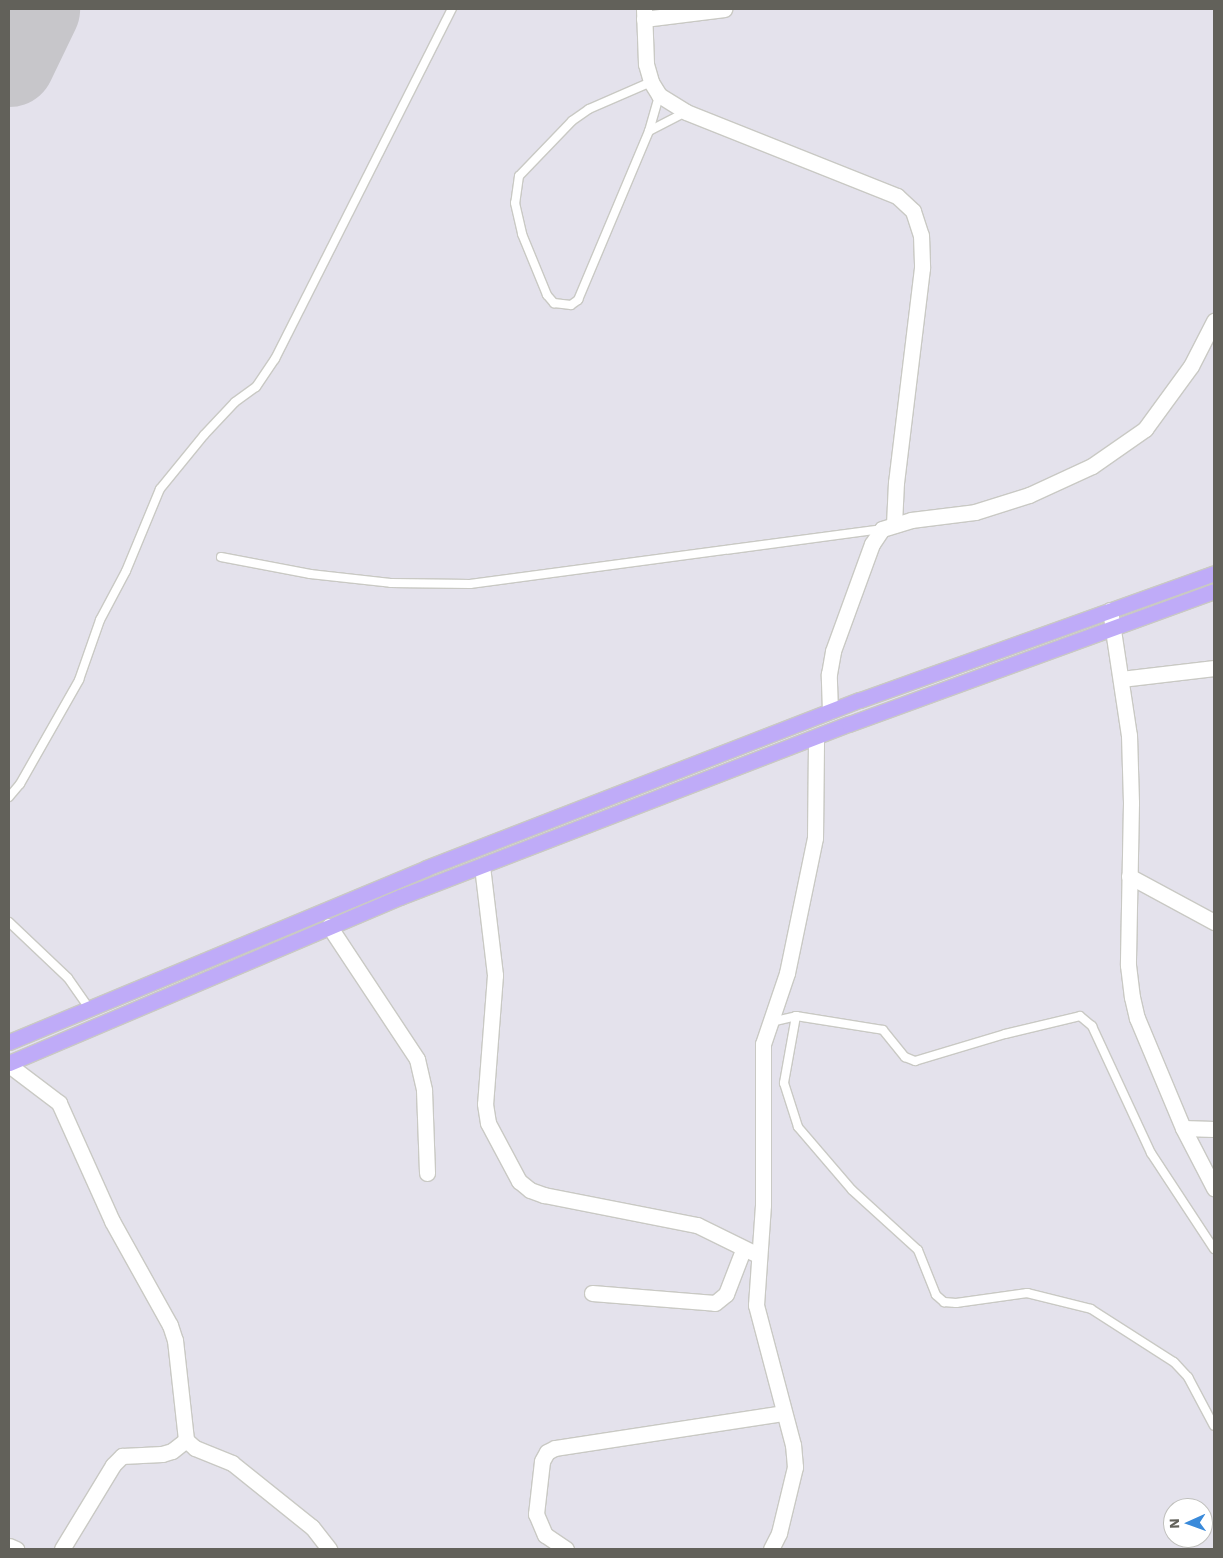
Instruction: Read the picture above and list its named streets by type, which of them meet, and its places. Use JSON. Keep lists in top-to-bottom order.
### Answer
{
  "north": "left"
}
